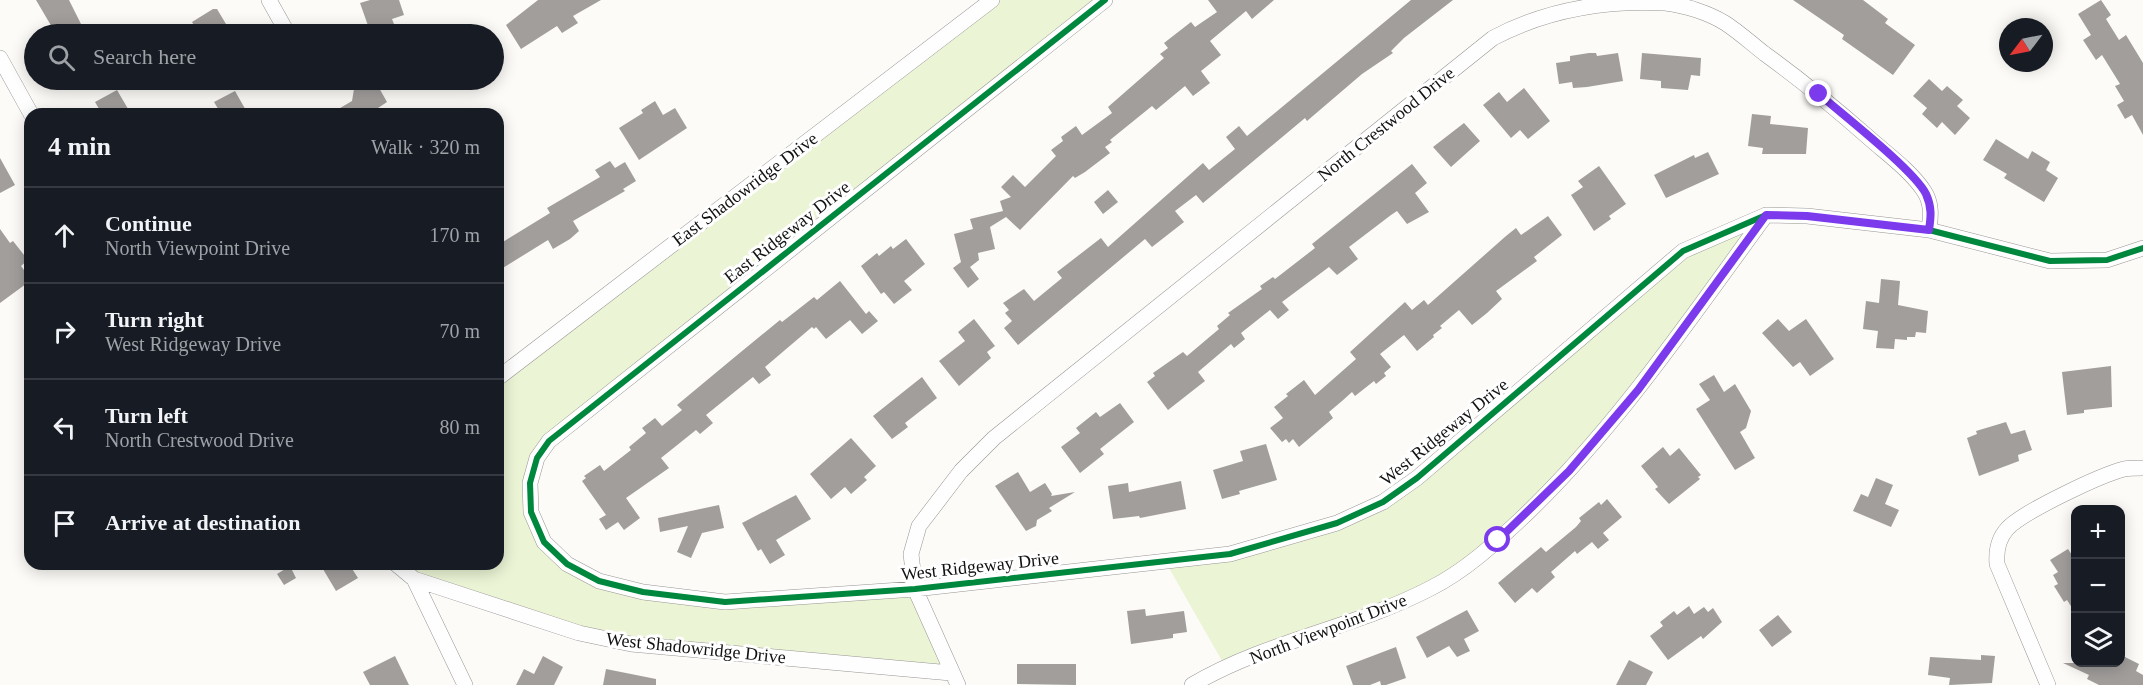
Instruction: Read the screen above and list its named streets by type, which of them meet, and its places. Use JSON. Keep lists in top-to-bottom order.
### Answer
{
  "streets": {
    "street": [
      "North Crestwood Drive",
      "East Shadowridge Drive",
      "East Ridgeway Drive",
      "West Ridgeway Drive",
      "North Viewpoint Drive",
      "West Shadowridge Drive"
    ]
  },
  "crossings": [
    ["North Crestwood Drive", "West Ridgeway Drive"],
    ["North Crestwood Drive", "West Shadowridge Drive"],
    ["East Ridgeway Drive", "West Ridgeway Drive"],
    ["West Ridgeway Drive", "North Viewpoint Drive"]
  ],
  "north": "bottom left",
  "page": {
    "search": "Search here",
    "heading": ["4 min", "Walk · 320 m"],
    "list": [
      ["Continue", "North Viewpoint Drive", "170 m"],
      ["Turn right", "West Ridgeway Drive", "70 m"],
      ["Turn left", "North Crestwood Drive", "80 m"],
      "Arrive at destination"
    ],
    "map_buttons": ["+", "−"]
  }
}
